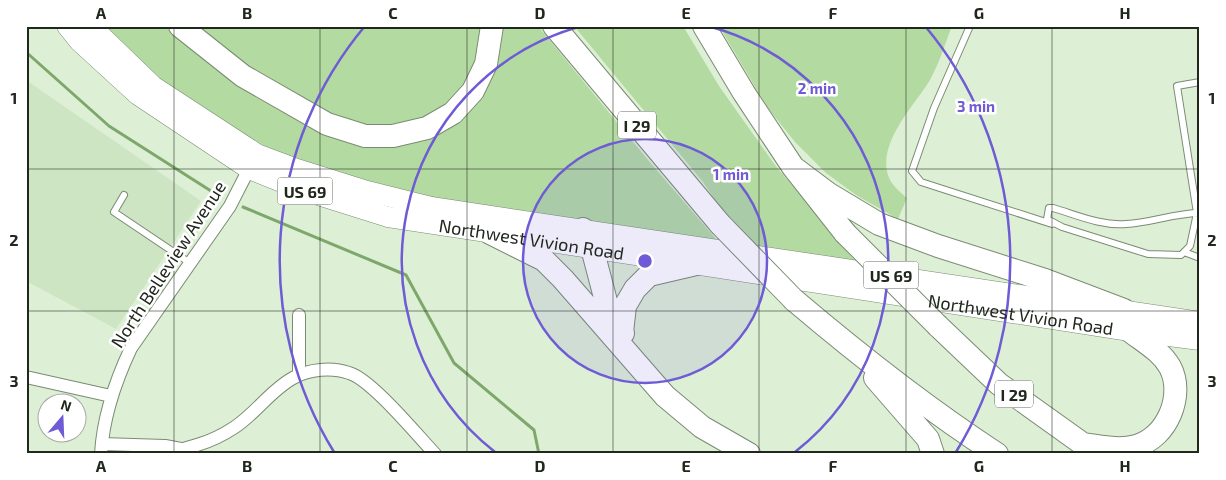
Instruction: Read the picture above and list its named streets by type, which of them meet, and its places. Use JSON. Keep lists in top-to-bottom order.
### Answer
{
  "streets": {
    "highway": ["I 29"],
    "main road": ["US 69", "Northwest Vivion Road"],
    "street": ["North Belleview Avenue"]
  },
  "crossings": [
    ["Northwest Vivion Road", "North Belleview Avenue"]
  ],
  "north": "top",
  "grid": {
    "columns": [
      "A",
      "B",
      "C",
      "D",
      "E",
      "F",
      "G",
      "H"
    ],
    "rows": ["1", "2", "3"]
  },
  "rings": ["2 min", "3 min", "1 min"]
}
